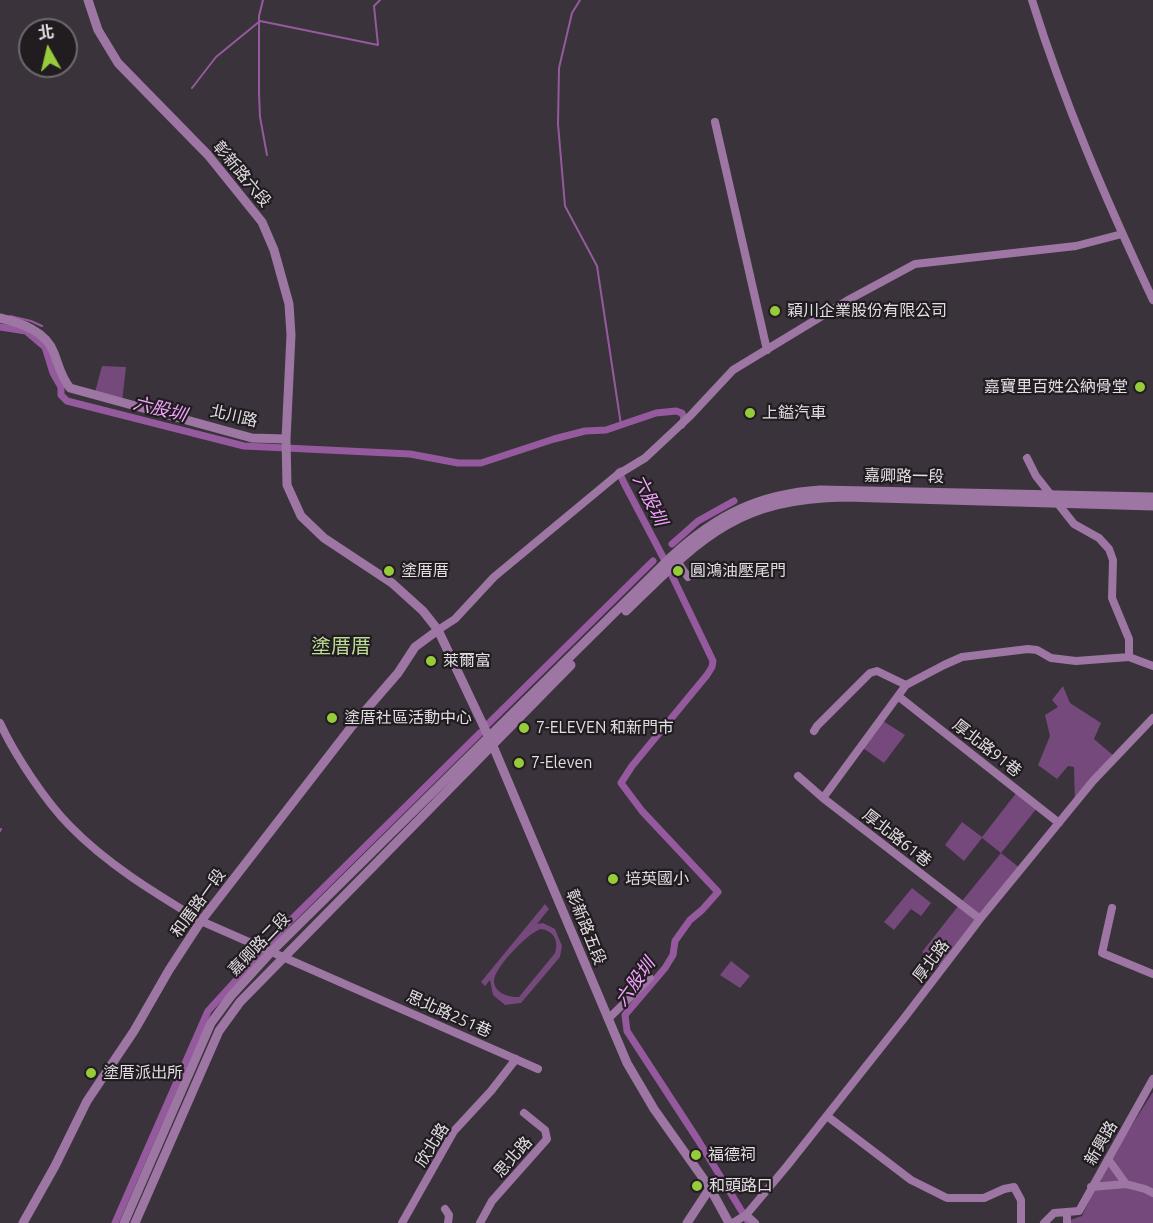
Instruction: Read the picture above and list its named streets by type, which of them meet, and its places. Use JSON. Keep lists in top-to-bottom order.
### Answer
{
  "streets": {
    "street": [
      "彰新路六段",
      "北川路",
      "嘉卿路一段",
      "厚北路91巷",
      "厚北路61巷",
      "和厝路一段",
      "彰新路五段",
      "嘉卿路二段",
      "厚北路",
      "思北路251巷",
      "新興路",
      "欣北路",
      "思北路"
    ]
  },
  "crossings": [
    ["彰新路六段", "北川路"],
    ["彰新路六段", "和厝路一段"],
    ["彰新路六段", "彰新路五段"],
    ["厚北路91巷", "厚北路"],
    ["厚北路61巷", "厚北路"],
    ["和厝路一段", "彰新路五段"],
    ["和厝路一段", "思北路251巷"],
    ["彰新路五段", "嘉卿路二段"],
    ["嘉卿路二段", "思北路251巷"],
    ["思北路251巷", "欣北路"]
  ],
  "districts": ["塗厝厝"],
  "water": ["六股圳"],
  "places": [
    "穎川企業股份有限公司",
    "嘉寶里百姓公納骨堂",
    "上鎰汽車",
    "塗厝厝",
    "圓鴻油壓尾門",
    "萊爾富",
    "塗厝社區活動中心",
    "7-ELEVEN 和新門市",
    "7-Eleven",
    "培英國小",
    "塗厝派出所",
    "福德祠",
    "和頭路口"
  ],
  "north": "top"
}
